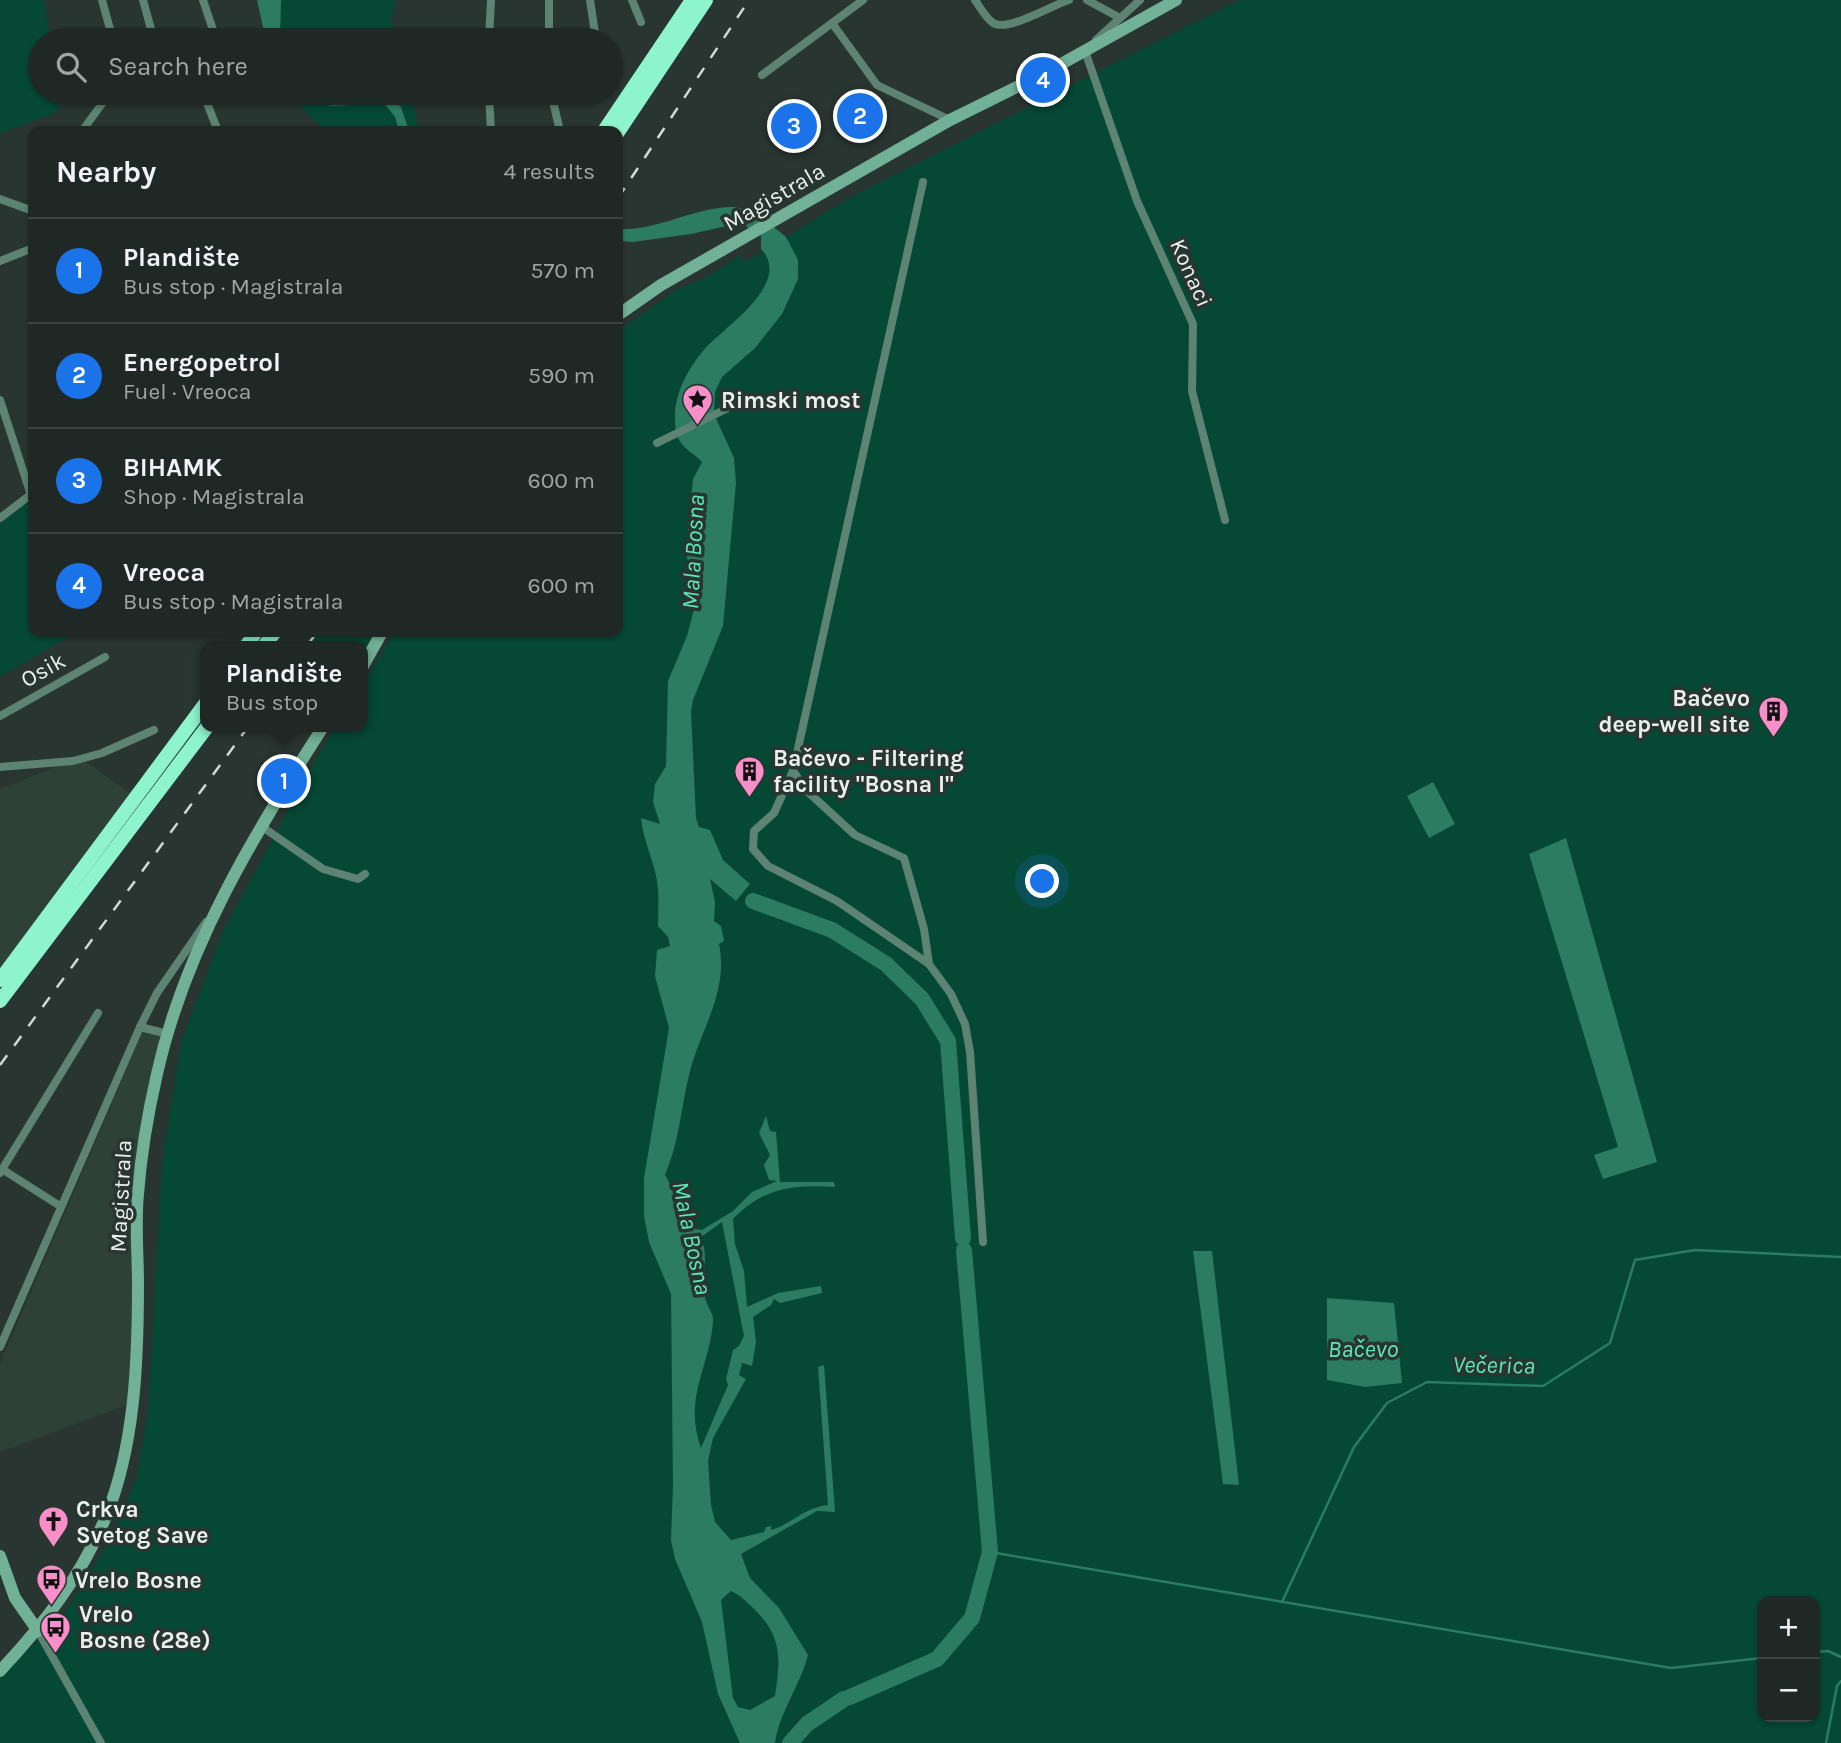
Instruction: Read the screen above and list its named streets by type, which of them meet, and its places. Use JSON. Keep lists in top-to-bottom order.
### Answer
{
  "streets": {
    "main road": ["Magistrala"],
    "street": ["Konaci", "Osik"]
  },
  "crossings": [
    ["Magistrala", "Konaci"]
  ],
  "water": ["Mala Bosna", "Bačevo", "Večerica"],
  "places": {
    "place": ["Rimski most"],
    "building": ["Bačevo deep-well site", "Bačevo - Filtering facility \"Bosna I\""],
    "church": ["Crkva Svetog Save"],
    "bus stop": ["Vrelo Bosne", "Vrelo Bosne (28e)"]
  },
  "page": {
    "search": "Search here",
    "pins": [
      "4",
      "2",
      "3",
      "1"
    ],
    "heading": ["Nearby", "4 results"],
    "list": [
      {
        "mark": "1",
        "name": "Plandište",
        "note": "Bus stop · Magistrala",
        "value": "570 m"
      },
      {
        "mark": "2",
        "name": "Energopetrol",
        "note": "Fuel · Vreoca",
        "value": "590 m"
      },
      {
        "mark": "3",
        "name": "BIHAMK",
        "note": "Shop · Magistrala",
        "value": "600 m"
      },
      {
        "mark": "4",
        "name": "Vreoca",
        "note": "Bus stop · Magistrala",
        "value": "600 m"
      }
    ],
    "popup": ["Plandište", "Bus stop"],
    "map_buttons": ["+", "−"]
  }
}
